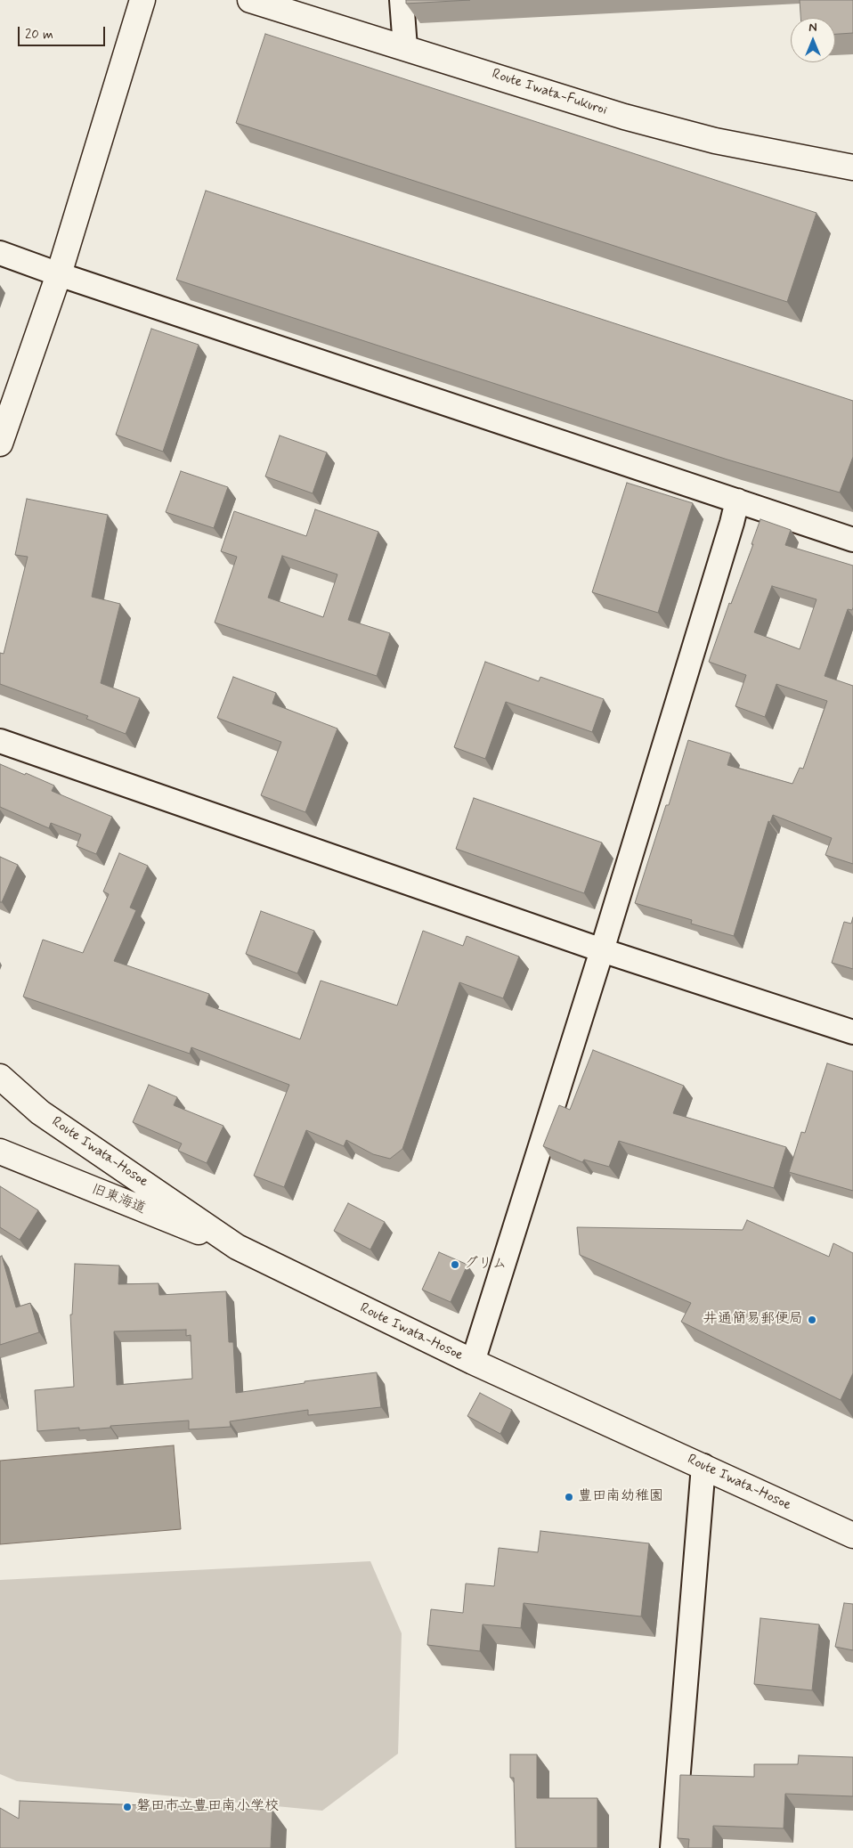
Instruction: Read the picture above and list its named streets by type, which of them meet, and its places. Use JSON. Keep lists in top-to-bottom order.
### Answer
{
  "streets": {
    "main road": ["Route Iwata-Fukuroi", "Route Iwata-Hosoe", "旧東海道"]
  },
  "crossings": [
    ["Route Iwata-Hosoe", "旧東海道"]
  ],
  "places": [
    "グリム",
    "井通簡易郵便局",
    "豊田南幼稚園",
    "磐田市立豊田南小学校"
  ],
  "scale_bar": "20 m",
  "north": "top"
}
